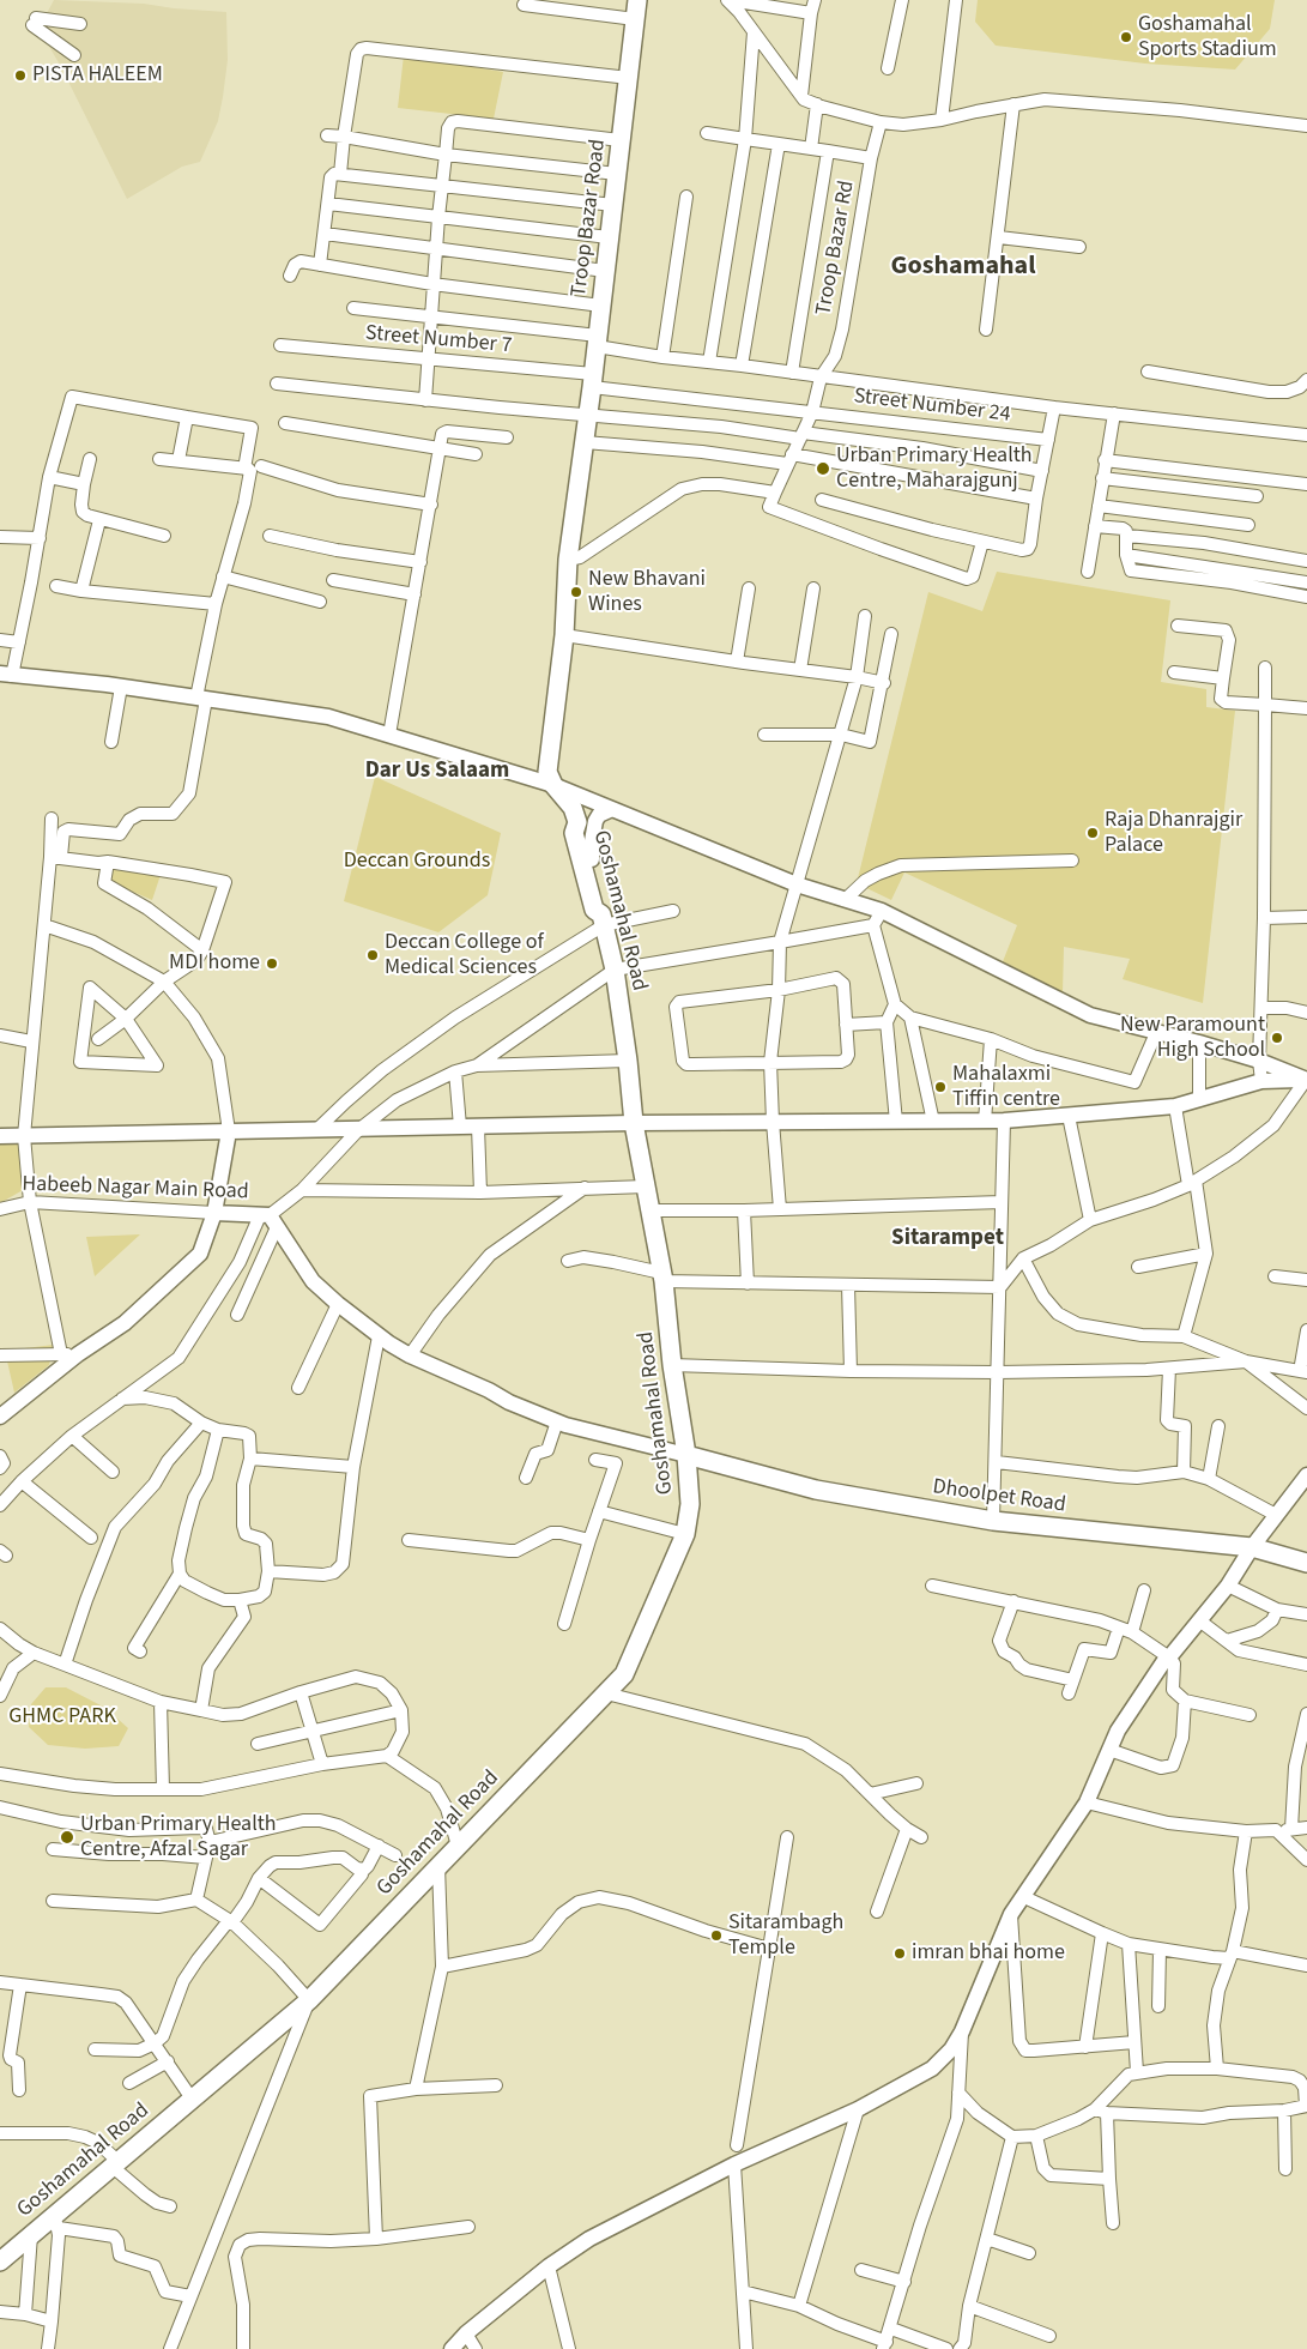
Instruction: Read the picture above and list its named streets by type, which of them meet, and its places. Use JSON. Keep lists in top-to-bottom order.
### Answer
{
  "streets": {
    "main road": ["Troop Bazar Road", "Goshamahal Road", "Dhoolpet Road"],
    "street": [
      "Troop Bazar Rd",
      "Street Number 7",
      "Street Number 24",
      "Habeeb Nagar Main Road"
    ]
  },
  "crossings": [
    ["Troop Bazar Road", "Street Number 7"],
    ["Troop Bazar Rd", "Street Number 7"],
    ["Troop Bazar Rd", "Street Number 24"],
    ["Street Number 7", "Street Number 24"],
    ["Goshamahal Road", "Dhoolpet Road"]
  ],
  "districts": ["Goshamahal", "Dar Us Salaam", "Sitarampet"],
  "parks": ["Deccan Grounds", "GHMC PARK"],
  "places": [
    "Goshamahal Sports Stadium",
    "PISTA HALEEM",
    "Urban Primary Health Centre, Maharajgunj",
    "New Bhavani Wines",
    "Raja Dhanrajgir Palace",
    "Deccan College of Medical Sciences",
    "MDI home",
    "New Paramount High School",
    "Mahalaxmi Tiffin centre",
    "Urban Primary Health Centre, Afzal Sagar",
    "Sitarambagh Temple",
    "imran bhai home"
  ]
}
